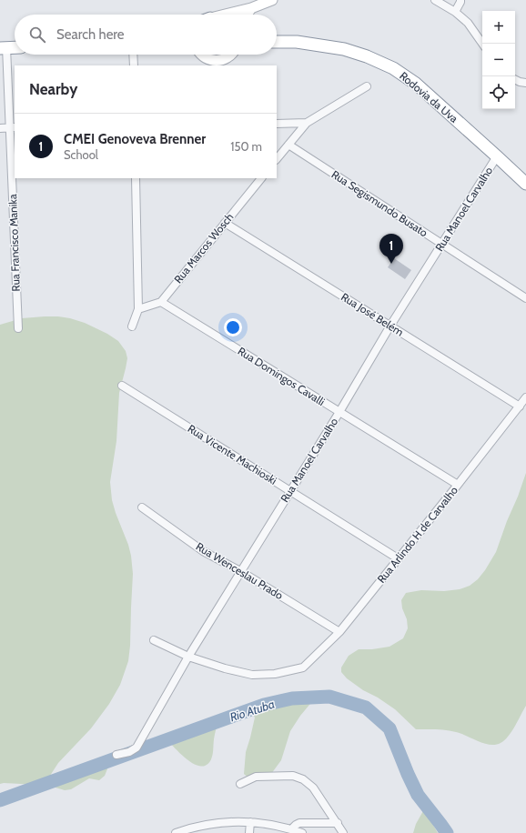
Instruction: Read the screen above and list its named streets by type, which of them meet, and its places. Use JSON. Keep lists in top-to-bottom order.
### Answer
{
  "streets": {
    "highway": ["Rodovia da Uva"],
    "street": [
      "Rua Segismundo Busato",
      "Rua Manoel Carvalho",
      "Rua Francisco Manika",
      "Rua Marcos Wosch",
      "Rua José Belém",
      "Rua Domingos Cavalli",
      "Rua Vicente Machioski",
      "Rua Arlindo H de Carvalho",
      "Rua Wenceslau Prado"
    ]
  },
  "crossings": [
    ["Rodovia da Uva", "Rua Manoel Carvalho"],
    ["Rua Segismundo Busato", "Rua Manoel Carvalho"],
    ["Rua Manoel Carvalho", "Rua José Belém"],
    ["Rua Manoel Carvalho", "Rua Domingos Cavalli"],
    ["Rua Manoel Carvalho", "Rua Vicente Machioski"],
    ["Rua Manoel Carvalho", "Rua Arlindo H de Carvalho"],
    ["Rua Manoel Carvalho", "Rua Wenceslau Prado"],
    ["Rua Marcos Wosch", "Rua José Belém"],
    ["Rua Marcos Wosch", "Rua Domingos Cavalli"],
    ["Rua José Belém", "Rua Arlindo H de Carvalho"],
    ["Rua Domingos Cavalli", "Rua Arlindo H de Carvalho"],
    ["Rua Vicente Machioski", "Rua Arlindo H de Carvalho"],
    ["Rua Arlindo H de Carvalho", "Rua Wenceslau Prado"]
  ],
  "water": ["Rio Atuba"],
  "page": {
    "map_buttons": ["+", "−"],
    "search": "Search here",
    "heading": "Nearby",
    "list": [
      {
        "mark": "1",
        "name": "CMEI Genoveva Brenner",
        "note": "School",
        "value": "150 m"
      }
    ],
    "pins": "1"
  }
}
